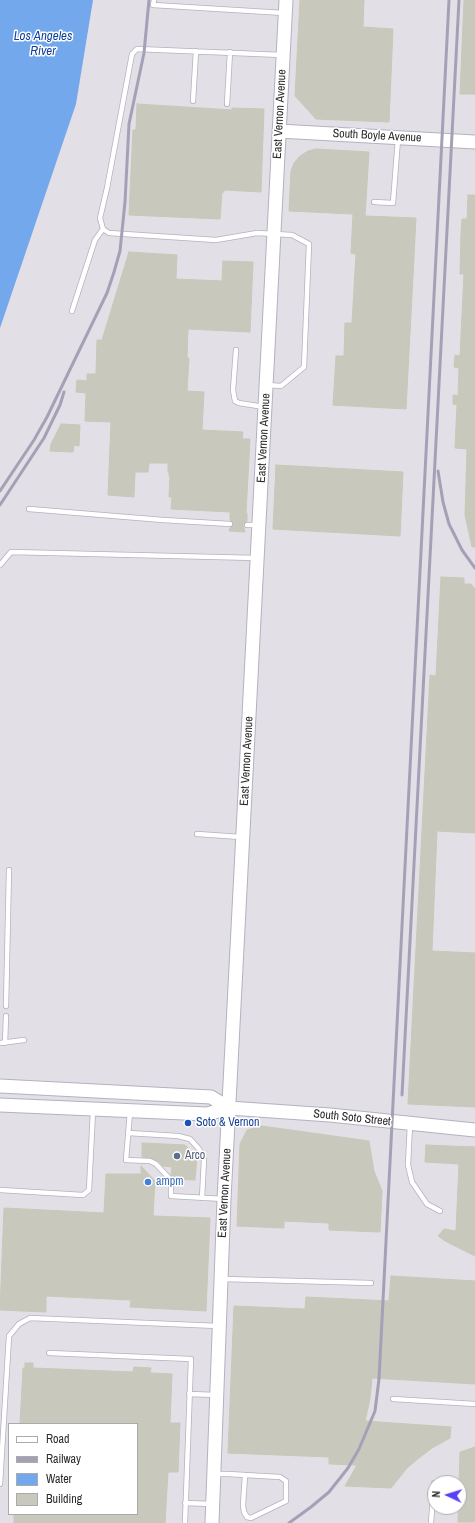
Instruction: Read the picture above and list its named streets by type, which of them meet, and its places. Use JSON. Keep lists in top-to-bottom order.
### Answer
{
  "streets": {
    "street": ["East Vernon Avenue", "South Boyle Avenue", "South Soto Street"]
  },
  "crossings": [
    ["East Vernon Avenue", "South Boyle Avenue"],
    ["East Vernon Avenue", "South Soto Street"]
  ],
  "water": ["Los Angeles River"],
  "places": ["Soto & Vernon", "Arco", "ampm"],
  "legend": [
    "Road",
    "Railway",
    "Water",
    "Building"
  ],
  "north": "left"
}
